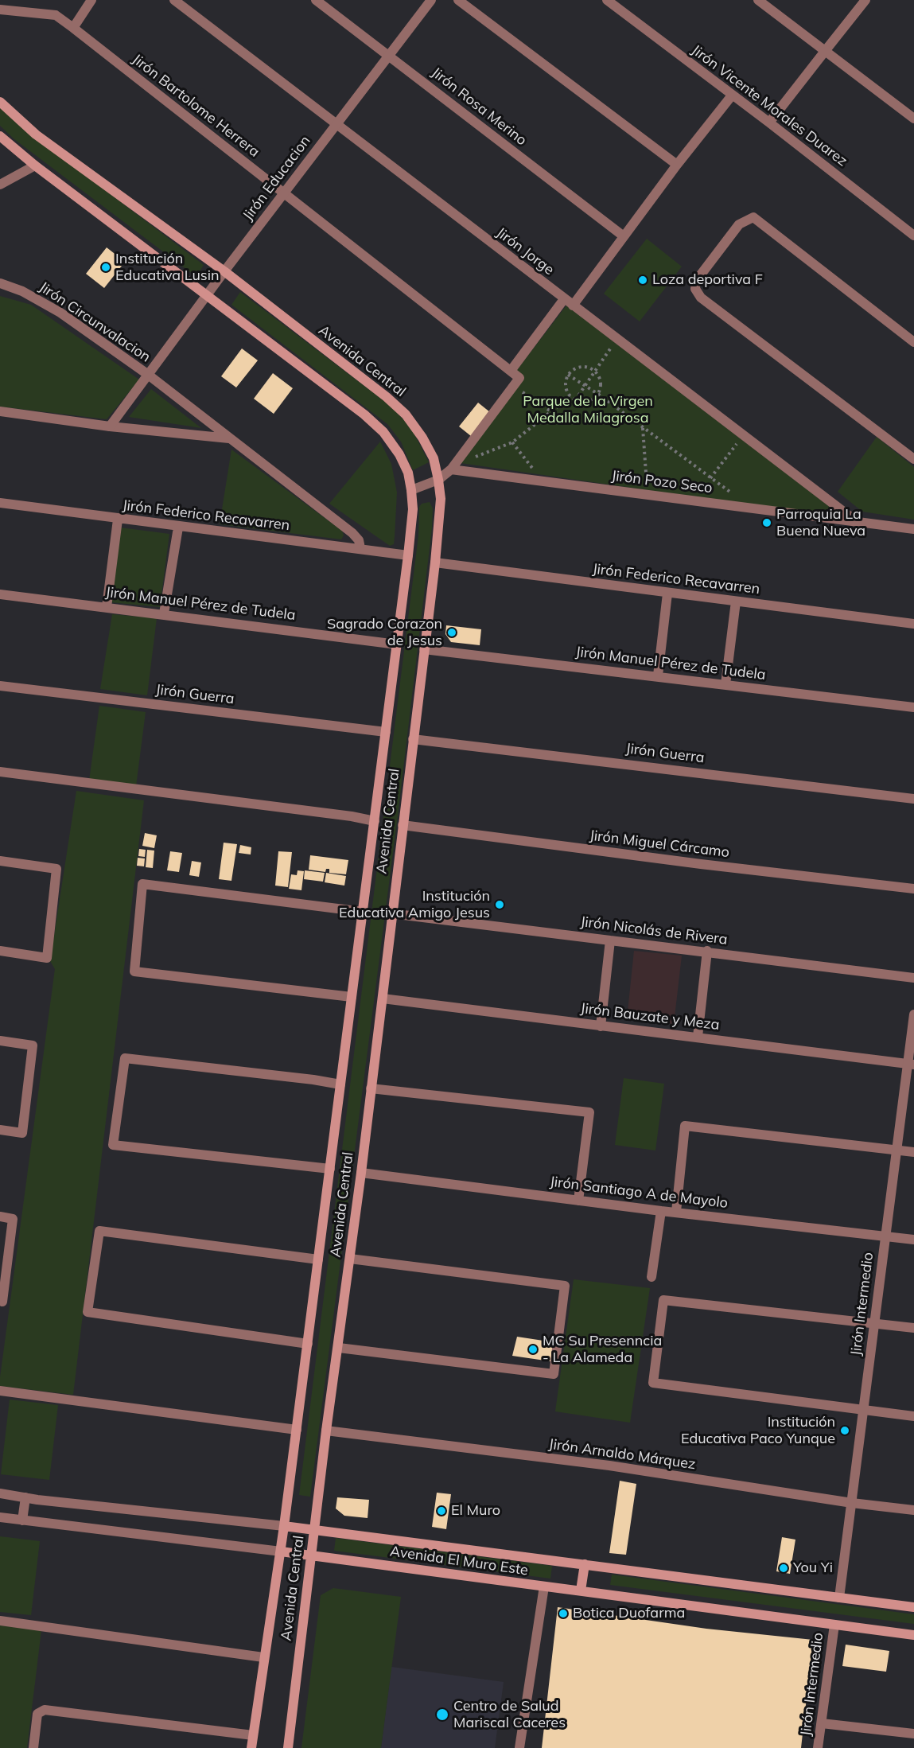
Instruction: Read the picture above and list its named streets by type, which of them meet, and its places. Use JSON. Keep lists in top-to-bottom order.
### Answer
{
  "streets": {
    "main road": ["Avenida Central", "Avenida El Muro Este"],
    "street": [
      "Jirón Bartolome Herrera",
      "Jirón Vicente Morales Duarez",
      "Jirón Rosa Merino",
      "Jirón Educacion",
      "Jirón Jorge",
      "Jirón Circunvalacion",
      "Jirón Pozo Seco",
      "Jirón Federico Recavarren",
      "Jirón Manuel Pérez de Tudela",
      "Jirón Guerra",
      "Jirón Miguel Cárcamo",
      "Jirón Nicolás de Rivera",
      "Jirón Bauzate y Meza",
      "Jirón Santiago A de Mayolo",
      "Jirón Intermedio",
      "Jirón Arnaldo Márquez"
    ]
  },
  "crossings": [
    ["Jirón Bartolome Herrera", "Jirón Educacion"],
    ["Jirón Rosa Merino", "Jirón Educacion"],
    ["Jirón Educacion", "Jirón Jorge"],
    ["Jirón Educacion", "Jirón Circunvalacion"],
    ["Jirón Educacion", "Avenida Central"],
    ["Jirón Jorge", "Jirón Pozo Seco"],
    ["Jirón Circunvalacion", "Jirón Federico Recavarren"],
    ["Avenida Central", "Jirón Federico Recavarren"],
    ["Avenida Central", "Jirón Manuel Pérez de Tudela"],
    ["Avenida Central", "Jirón Guerra"],
    ["Avenida Central", "Jirón Miguel Cárcamo"],
    ["Avenida Central", "Jirón Nicolás de Rivera"],
    ["Avenida Central", "Jirón Bauzate y Meza"],
    ["Avenida Central", "Jirón Santiago A de Mayolo"],
    ["Avenida Central", "Jirón Arnaldo Márquez"],
    ["Avenida Central", "Avenida El Muro Este"],
    ["Jirón Bauzate y Meza", "Jirón Intermedio"],
    ["Jirón Santiago A de Mayolo", "Jirón Intermedio"],
    ["Jirón Intermedio", "Jirón Arnaldo Márquez"],
    ["Jirón Intermedio", "Avenida El Muro Este"]
  ],
  "parks": ["Parque de la Virgen Medalla Milagrosa"],
  "places": [
    "Institución Educativa Lusin",
    "Loza deportiva F",
    "Parroquia La Buena Nueva",
    "Sagrado Corazon de Jesus",
    "Institución Educativa Amigo Jesus",
    "MC Su Presenncia - La Alameda",
    "Institución Educativa Paco Yunque",
    "El Muro",
    "You Yi",
    "Botica Duofarma",
    "Centro de Salud Mariscal Caceres"
  ]
}
